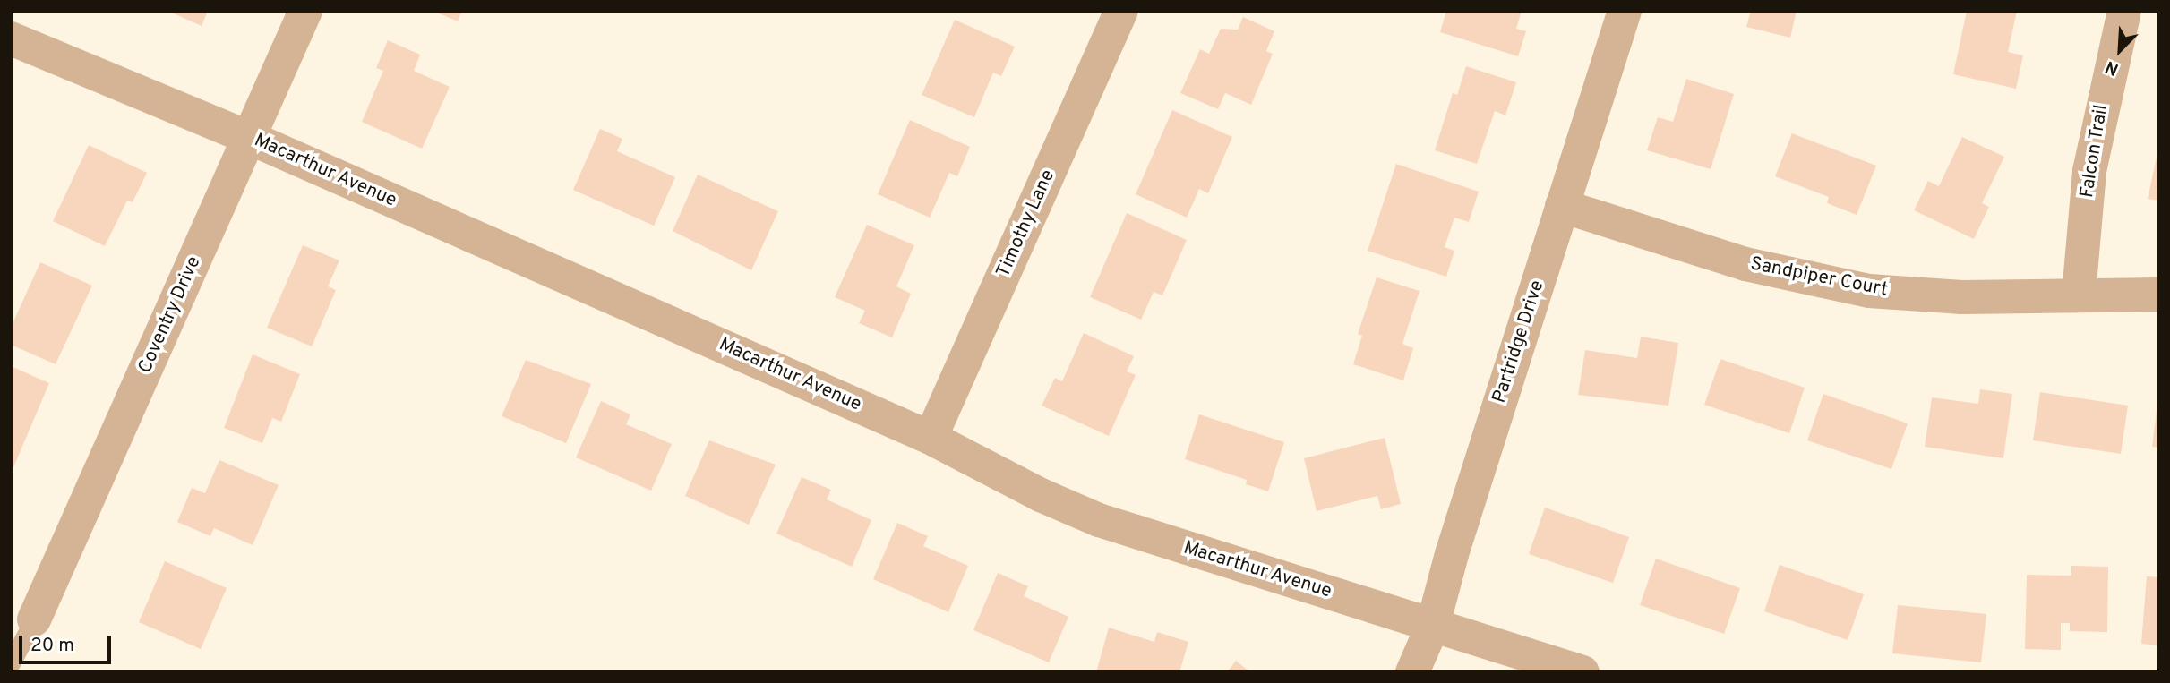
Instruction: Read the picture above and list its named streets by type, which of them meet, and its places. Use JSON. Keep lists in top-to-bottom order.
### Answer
{
  "streets": {
    "street": [
      "Falcon Trail",
      "Macarthur Avenue",
      "Timothy Lane",
      "Sandpiper Court",
      "Coventry Drive",
      "Partridge Drive"
    ]
  },
  "crossings": [
    ["Falcon Trail", "Sandpiper Court"],
    ["Macarthur Avenue", "Timothy Lane"],
    ["Macarthur Avenue", "Coventry Drive"],
    ["Macarthur Avenue", "Partridge Drive"],
    ["Sandpiper Court", "Partridge Drive"]
  ],
  "scale_bar": "20 m",
  "north": "bottom left"
}
